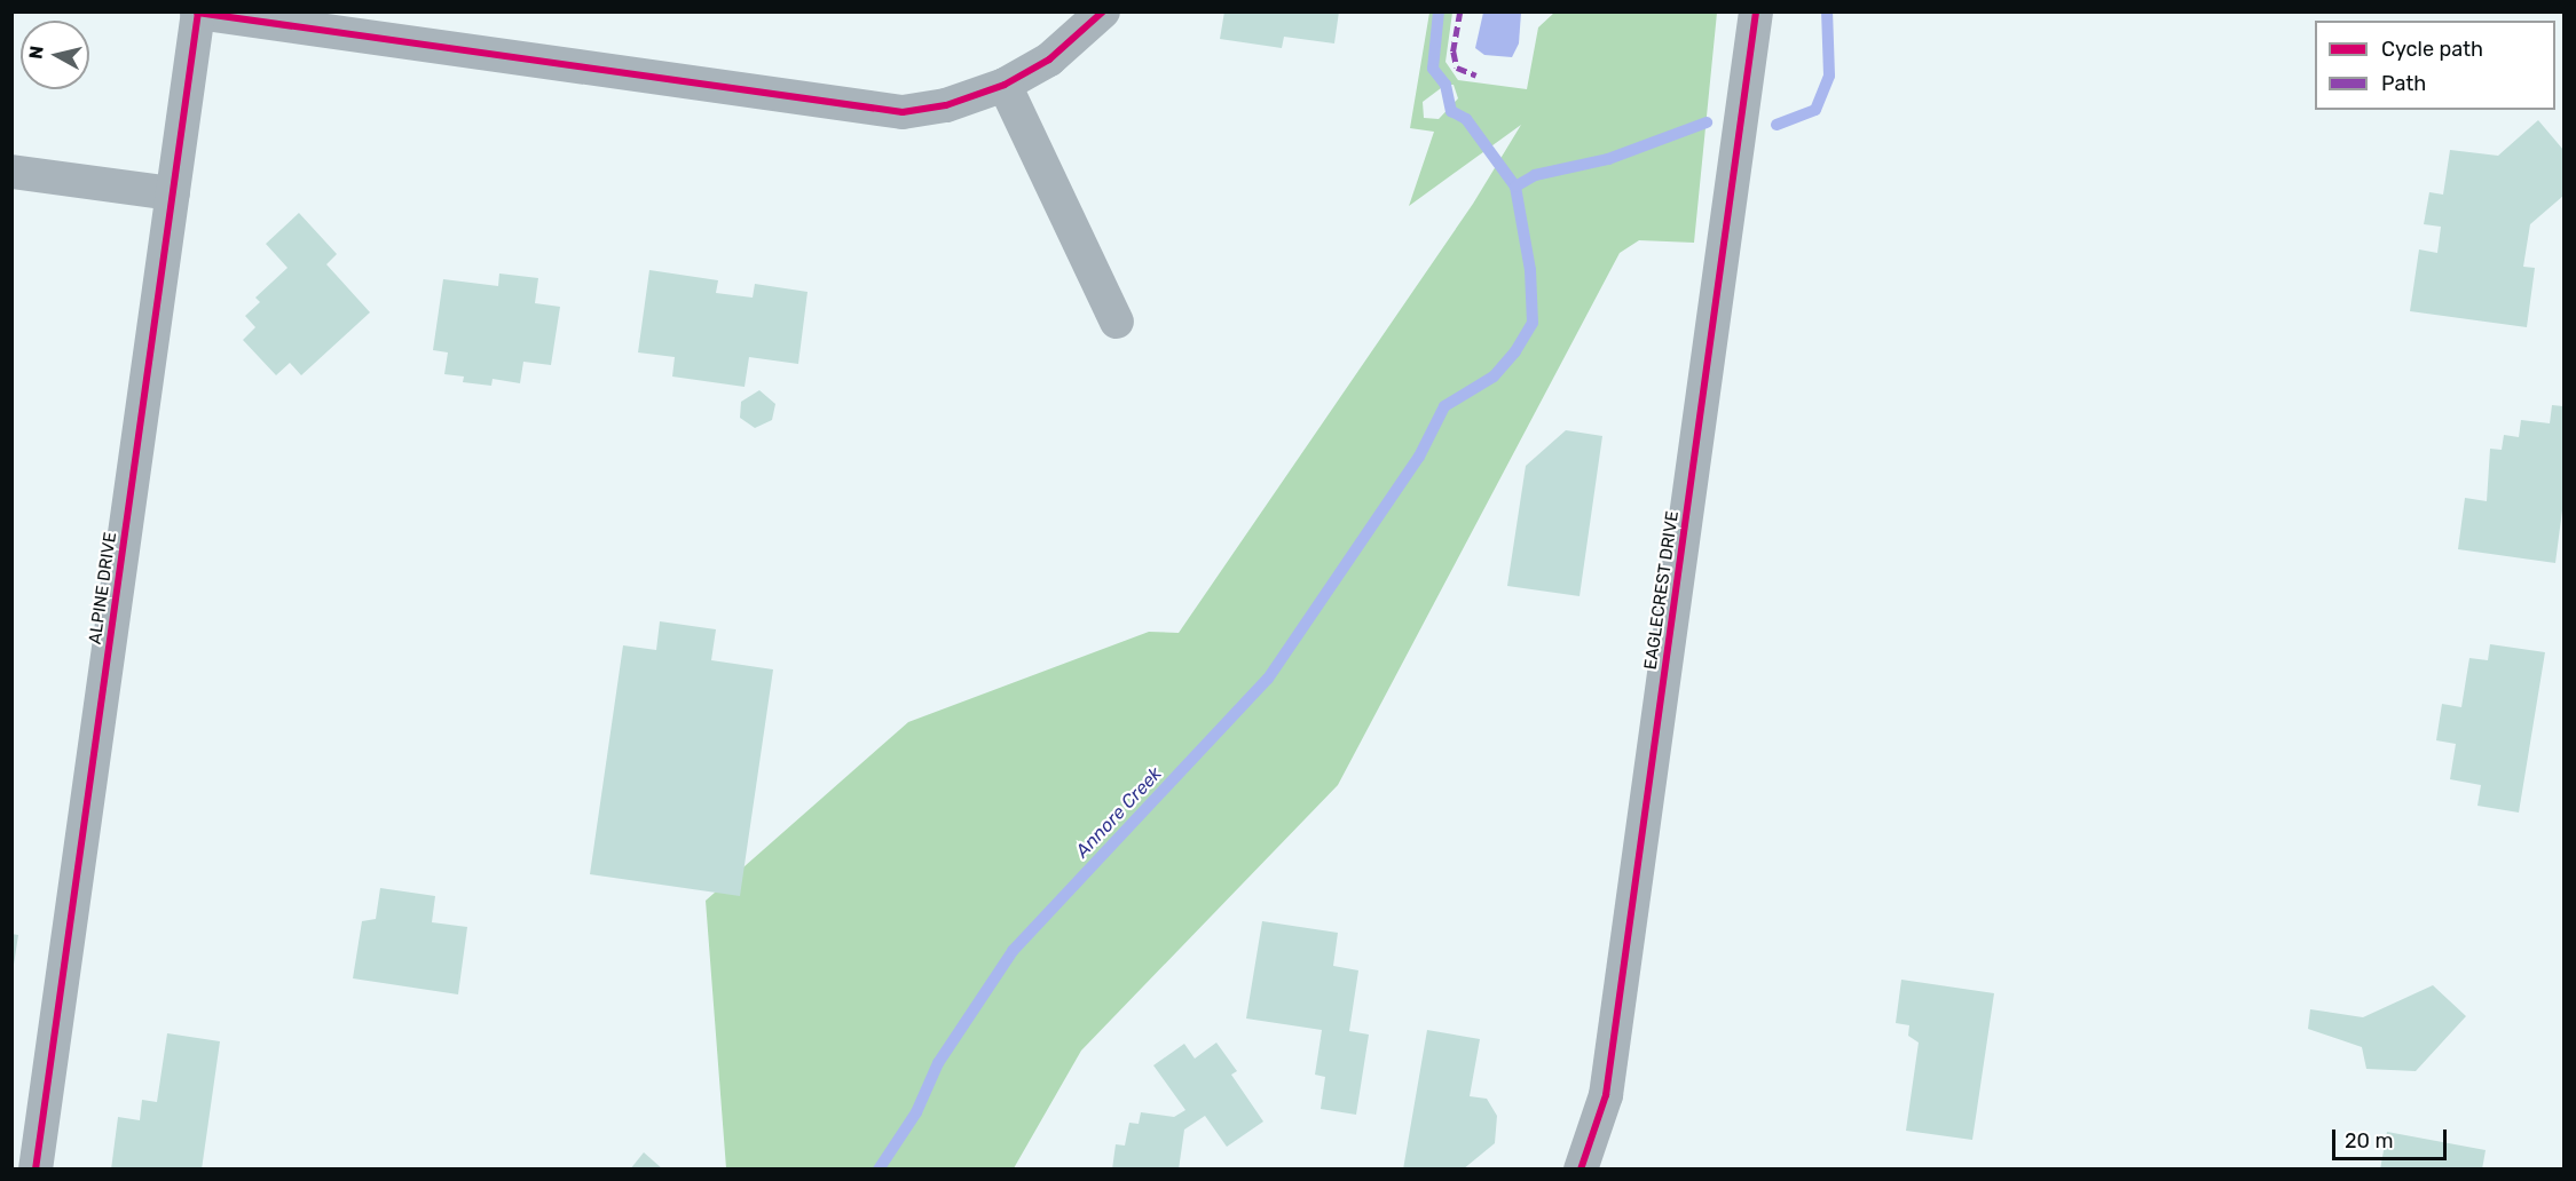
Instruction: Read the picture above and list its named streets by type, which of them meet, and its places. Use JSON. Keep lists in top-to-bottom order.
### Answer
{
  "streets": {
    "street": ["ALPINE DRIVE", "EAGLECREST DRIVE"]
  },
  "water": ["Annore Creek"],
  "legend": ["Cycle path", "Path"],
  "scale_bar": "20 m",
  "north": "left"
}
